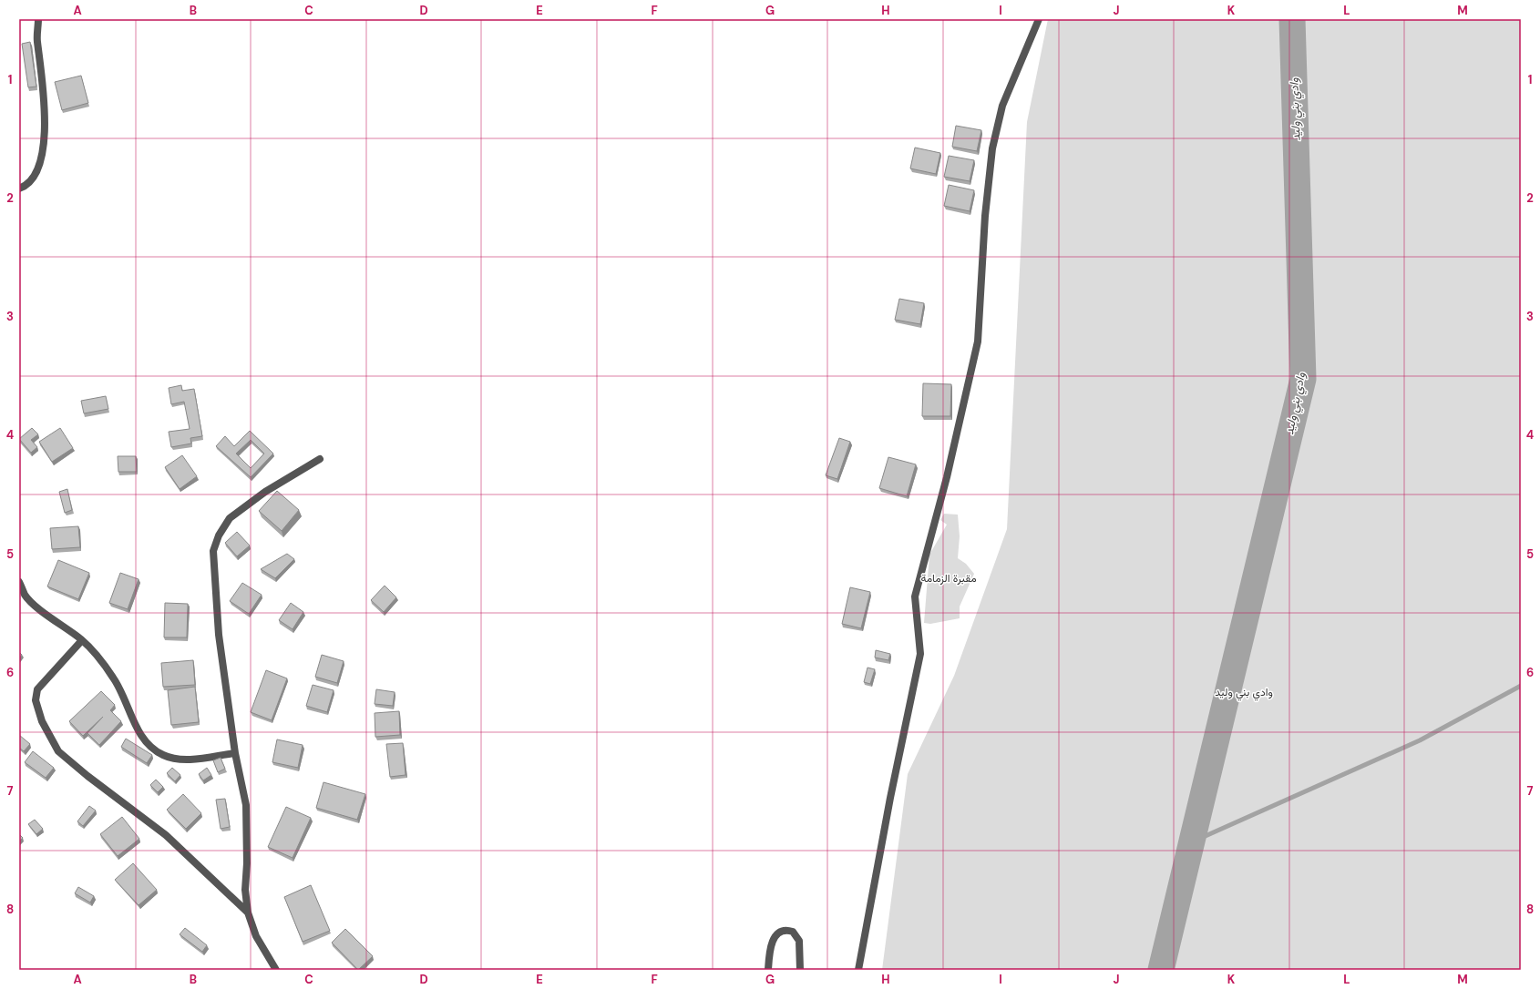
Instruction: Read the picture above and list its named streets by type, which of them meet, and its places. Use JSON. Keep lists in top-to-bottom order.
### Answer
{
  "water": ["وادي بني وليد"],
  "parks": ["مقبرة الزمامة", "وادي بني وليد"],
  "grid": {
    "columns": [
      "A",
      "B",
      "C",
      "D",
      "E",
      "F",
      "G",
      "H",
      "I",
      "J",
      "K",
      "L",
      "M"
    ],
    "rows": [
      "1",
      "2",
      "3",
      "4",
      "5",
      "6",
      "7",
      "8"
    ]
  }
}
